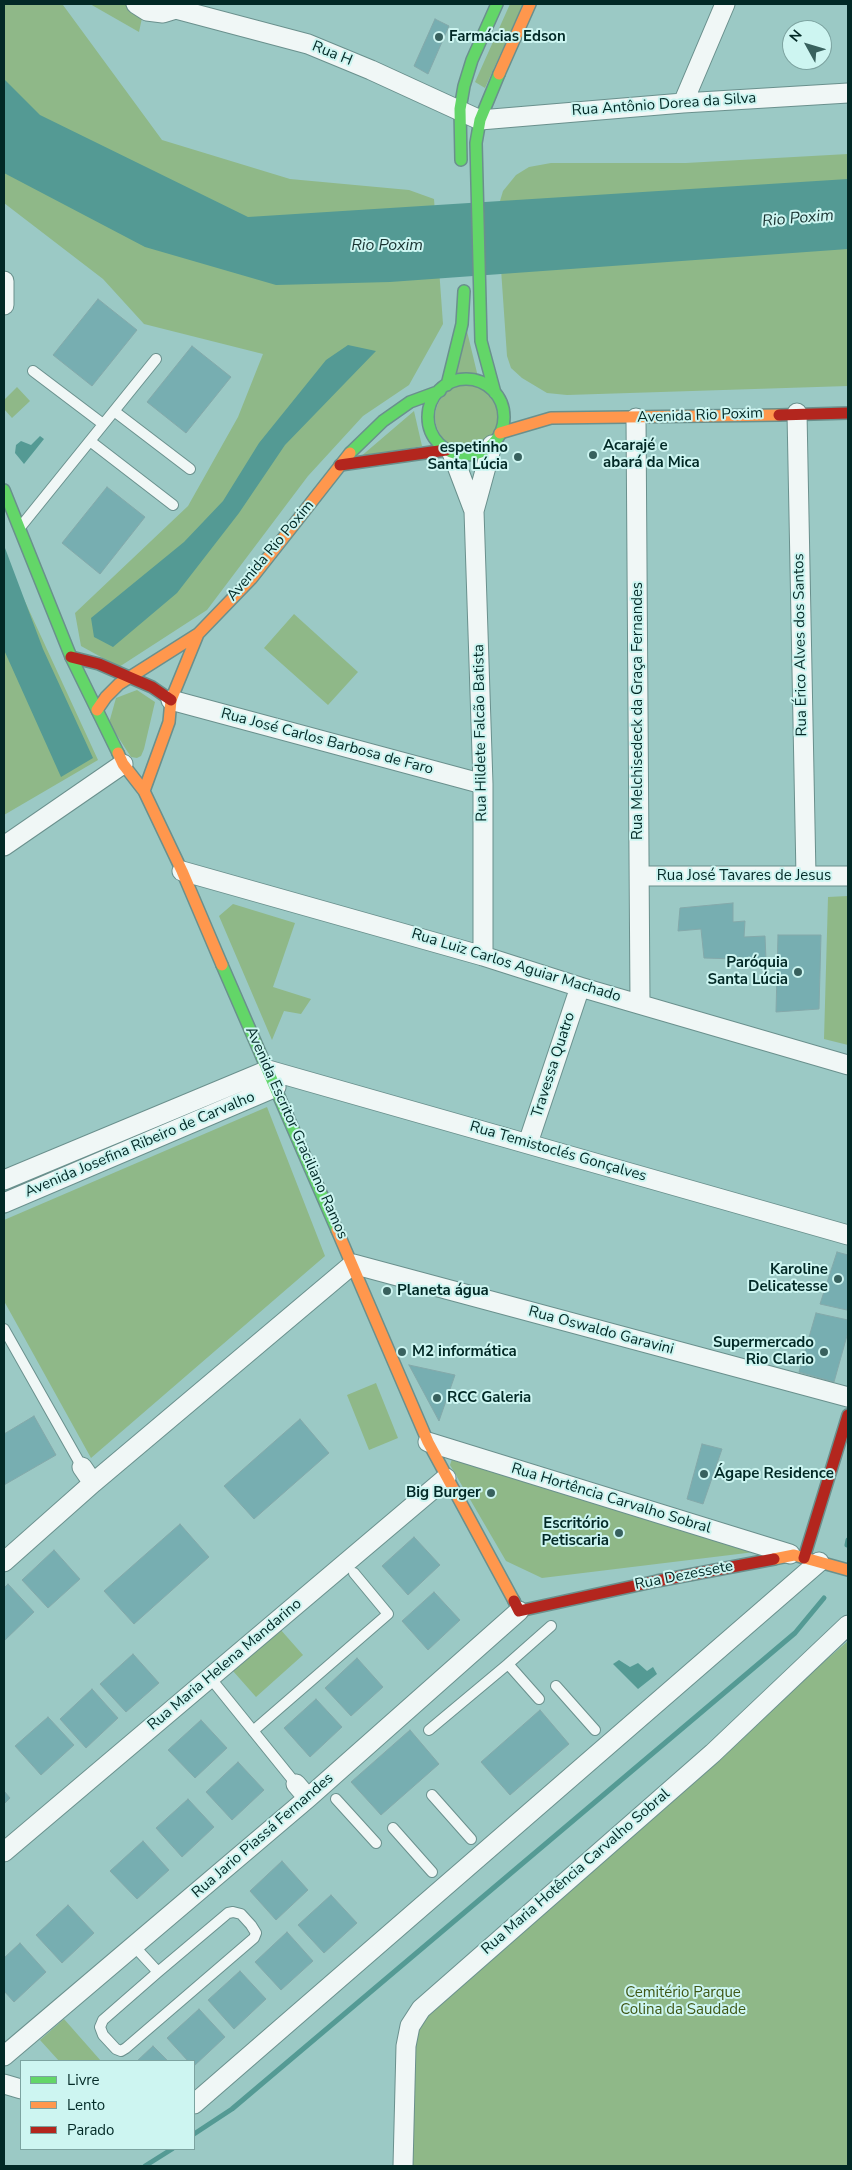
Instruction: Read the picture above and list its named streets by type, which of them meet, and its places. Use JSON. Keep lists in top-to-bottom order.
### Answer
{
  "streets": {
    "street": [
      "Rua H",
      "Rua Antônio Dorea da Silva",
      "Avenida Rio Poxim",
      "Rua Érico Alves dos Santos",
      "Rua Melchisedeck da Graça Fernandes",
      "Rua Hildete Falcão Batista",
      "Rua José Carlos Barbosa de Faro",
      "Rua José Tavares de Jesus",
      "Rua Luiz Carlos Aguiar Machado",
      "Travessa Quatro",
      "Avenida Escritor Graciliano Ramos",
      "Avenida Josefina Ribeiro de Carvalho",
      "Rua Temistoclés Gonçalves",
      "Rua Oswaldo Garavini",
      "Rua Hortência Carvalho Sobral",
      "Rua Dezessete",
      "Rua Maria Helena Mandarino",
      "Rua Jario Piassá Fernandes",
      "Rua Maria Hotência Carvalho Sobral"
    ]
  },
  "crossings": [
    ["Rua H", "Rua Antônio Dorea da Silva"],
    ["Avenida Rio Poxim", "Rua Érico Alves dos Santos"],
    ["Avenida Rio Poxim", "Rua Melchisedeck da Graça Fernandes"],
    ["Avenida Rio Poxim", "Rua Hildete Falcão Batista"],
    ["Avenida Rio Poxim", "Rua José Carlos Barbosa de Faro"],
    ["Avenida Rio Poxim", "Avenida Escritor Graciliano Ramos"],
    ["Rua Érico Alves dos Santos", "Rua José Tavares de Jesus"],
    ["Rua Melchisedeck da Graça Fernandes", "Rua José Tavares de Jesus"],
    ["Rua Melchisedeck da Graça Fernandes", "Rua Luiz Carlos Aguiar Machado"],
    ["Rua Hildete Falcão Batista", "Rua José Carlos Barbosa de Faro"],
    ["Rua Hildete Falcão Batista", "Rua Luiz Carlos Aguiar Machado"],
    ["Rua José Carlos Barbosa de Faro", "Avenida Escritor Graciliano Ramos"],
    ["Rua Luiz Carlos Aguiar Machado", "Travessa Quatro"],
    ["Rua Luiz Carlos Aguiar Machado", "Avenida Escritor Graciliano Ramos"],
    ["Travessa Quatro", "Rua Temistoclés Gonçalves"],
    ["Avenida Escritor Graciliano Ramos", "Avenida Josefina Ribeiro de Carvalho"],
    ["Avenida Escritor Graciliano Ramos", "Rua Temistoclés Gonçalves"],
    ["Avenida Escritor Graciliano Ramos", "Rua Oswaldo Garavini"],
    ["Avenida Escritor Graciliano Ramos", "Rua Hortência Carvalho Sobral"],
    ["Avenida Escritor Graciliano Ramos", "Rua Dezessete"],
    ["Avenida Escritor Graciliano Ramos", "Rua Maria Helena Mandarino"],
    ["Avenida Escritor Graciliano Ramos", "Rua Jario Piassá Fernandes"],
    ["Avenida Josefina Ribeiro de Carvalho", "Rua Temistoclés Gonçalves"],
    ["Rua Hortência Carvalho Sobral", "Rua Dezessete"],
    ["Rua Dezessete", "Rua Jario Piassá Fernandes"]
  ],
  "water": ["Rio Poxim"],
  "parks": ["Cemitério Parque Colina da Saudade"],
  "places": [
    "Farmácias Edson",
    "Acarajé e abará da Mica",
    "espetinho Santa Lúcia",
    "Paróquia Santa Lúcia",
    "Karoline Delicatesse",
    "Planeta água",
    "M2 informática",
    "Supermercado Rio Clario",
    "RCC Galeria",
    "Ágape Residence",
    "Big Burger",
    "Escritório Petiscaria"
  ],
  "legend": ["Livre", "Lento", "Parado"],
  "north": "top left"
}
